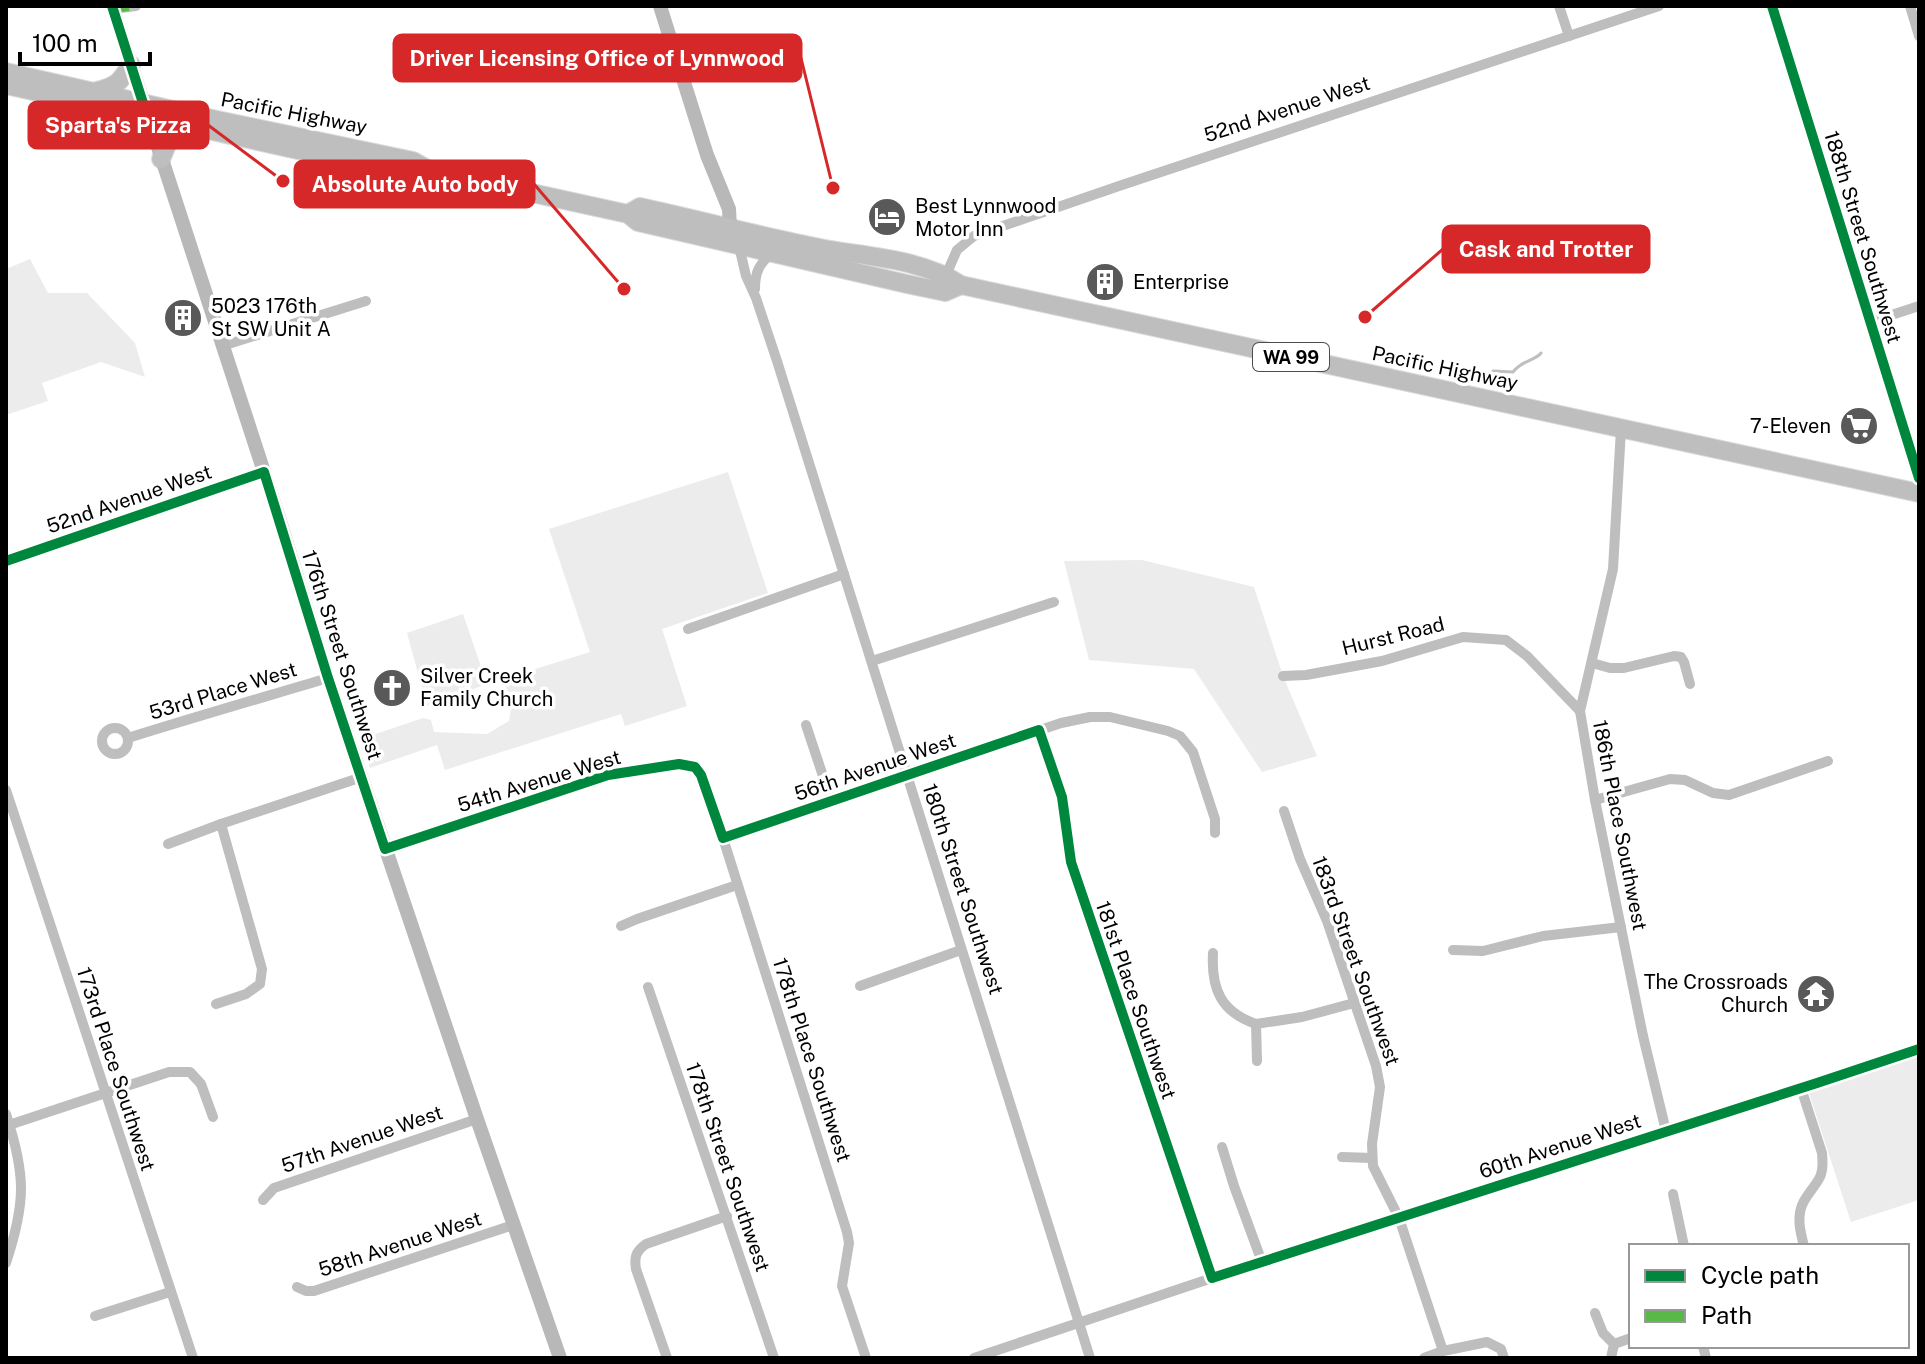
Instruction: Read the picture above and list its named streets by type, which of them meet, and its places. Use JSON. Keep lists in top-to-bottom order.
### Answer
{
  "streets": {
    "highway": ["Pacific Highway", "WA 99"],
    "street": [
      "52nd Avenue West",
      "188th Street Southwest",
      "Hurst Road",
      "176th Street Southwest",
      "53rd Place West",
      "56th Avenue West",
      "54th Avenue West",
      "186th Place Southwest",
      "180th Street Southwest",
      "183rd Street Southwest",
      "181st Place Southwest",
      "178th Place Southwest",
      "173rd Place Southwest",
      "57th Avenue West",
      "60th Avenue West",
      "178th Street Southwest",
      "58th Avenue West"
    ]
  },
  "crossings": [
    ["52nd Avenue West", "Pacific Highway"],
    ["52nd Avenue West", "176th Street Southwest"],
    ["Pacific Highway", "176th Street Southwest"],
    ["Pacific Highway", "186th Place Southwest"],
    ["Pacific Highway", "180th Street Southwest"],
    ["Hurst Road", "186th Place Southwest"],
    ["176th Street Southwest", "53rd Place West"],
    ["176th Street Southwest", "54th Avenue West"],
    ["176th Street Southwest", "57th Avenue West"],
    ["176th Street Southwest", "58th Avenue West"],
    ["56th Avenue West", "180th Street Southwest"],
    ["56th Avenue West", "181st Place Southwest"],
    ["56th Avenue West", "178th Place Southwest"],
    ["54th Avenue West", "178th Place Southwest"],
    ["186th Place Southwest", "60th Avenue West"],
    ["180th Street Southwest", "60th Avenue West"],
    ["183rd Street Southwest", "60th Avenue West"],
    ["181st Place Southwest", "60th Avenue West"]
  ],
  "places": {
    "other": [
      "Sparta's Pizza",
      "Driver Licensing Office of Lynnwood",
      "Absolute Auto body",
      "Cask and Trotter"
    ],
    "hotel": ["Best Lynnwood Motor Inn"],
    "building": ["Enterprise", "5023 176th St SW Unit A"],
    "supermarket": ["7-Eleven"],
    "church": ["Silver Creek Family Church"],
    "temple": ["The Crossroads Church"]
  },
  "legend": ["Cycle path", "Path"],
  "scale_bar": "100 m"
}
